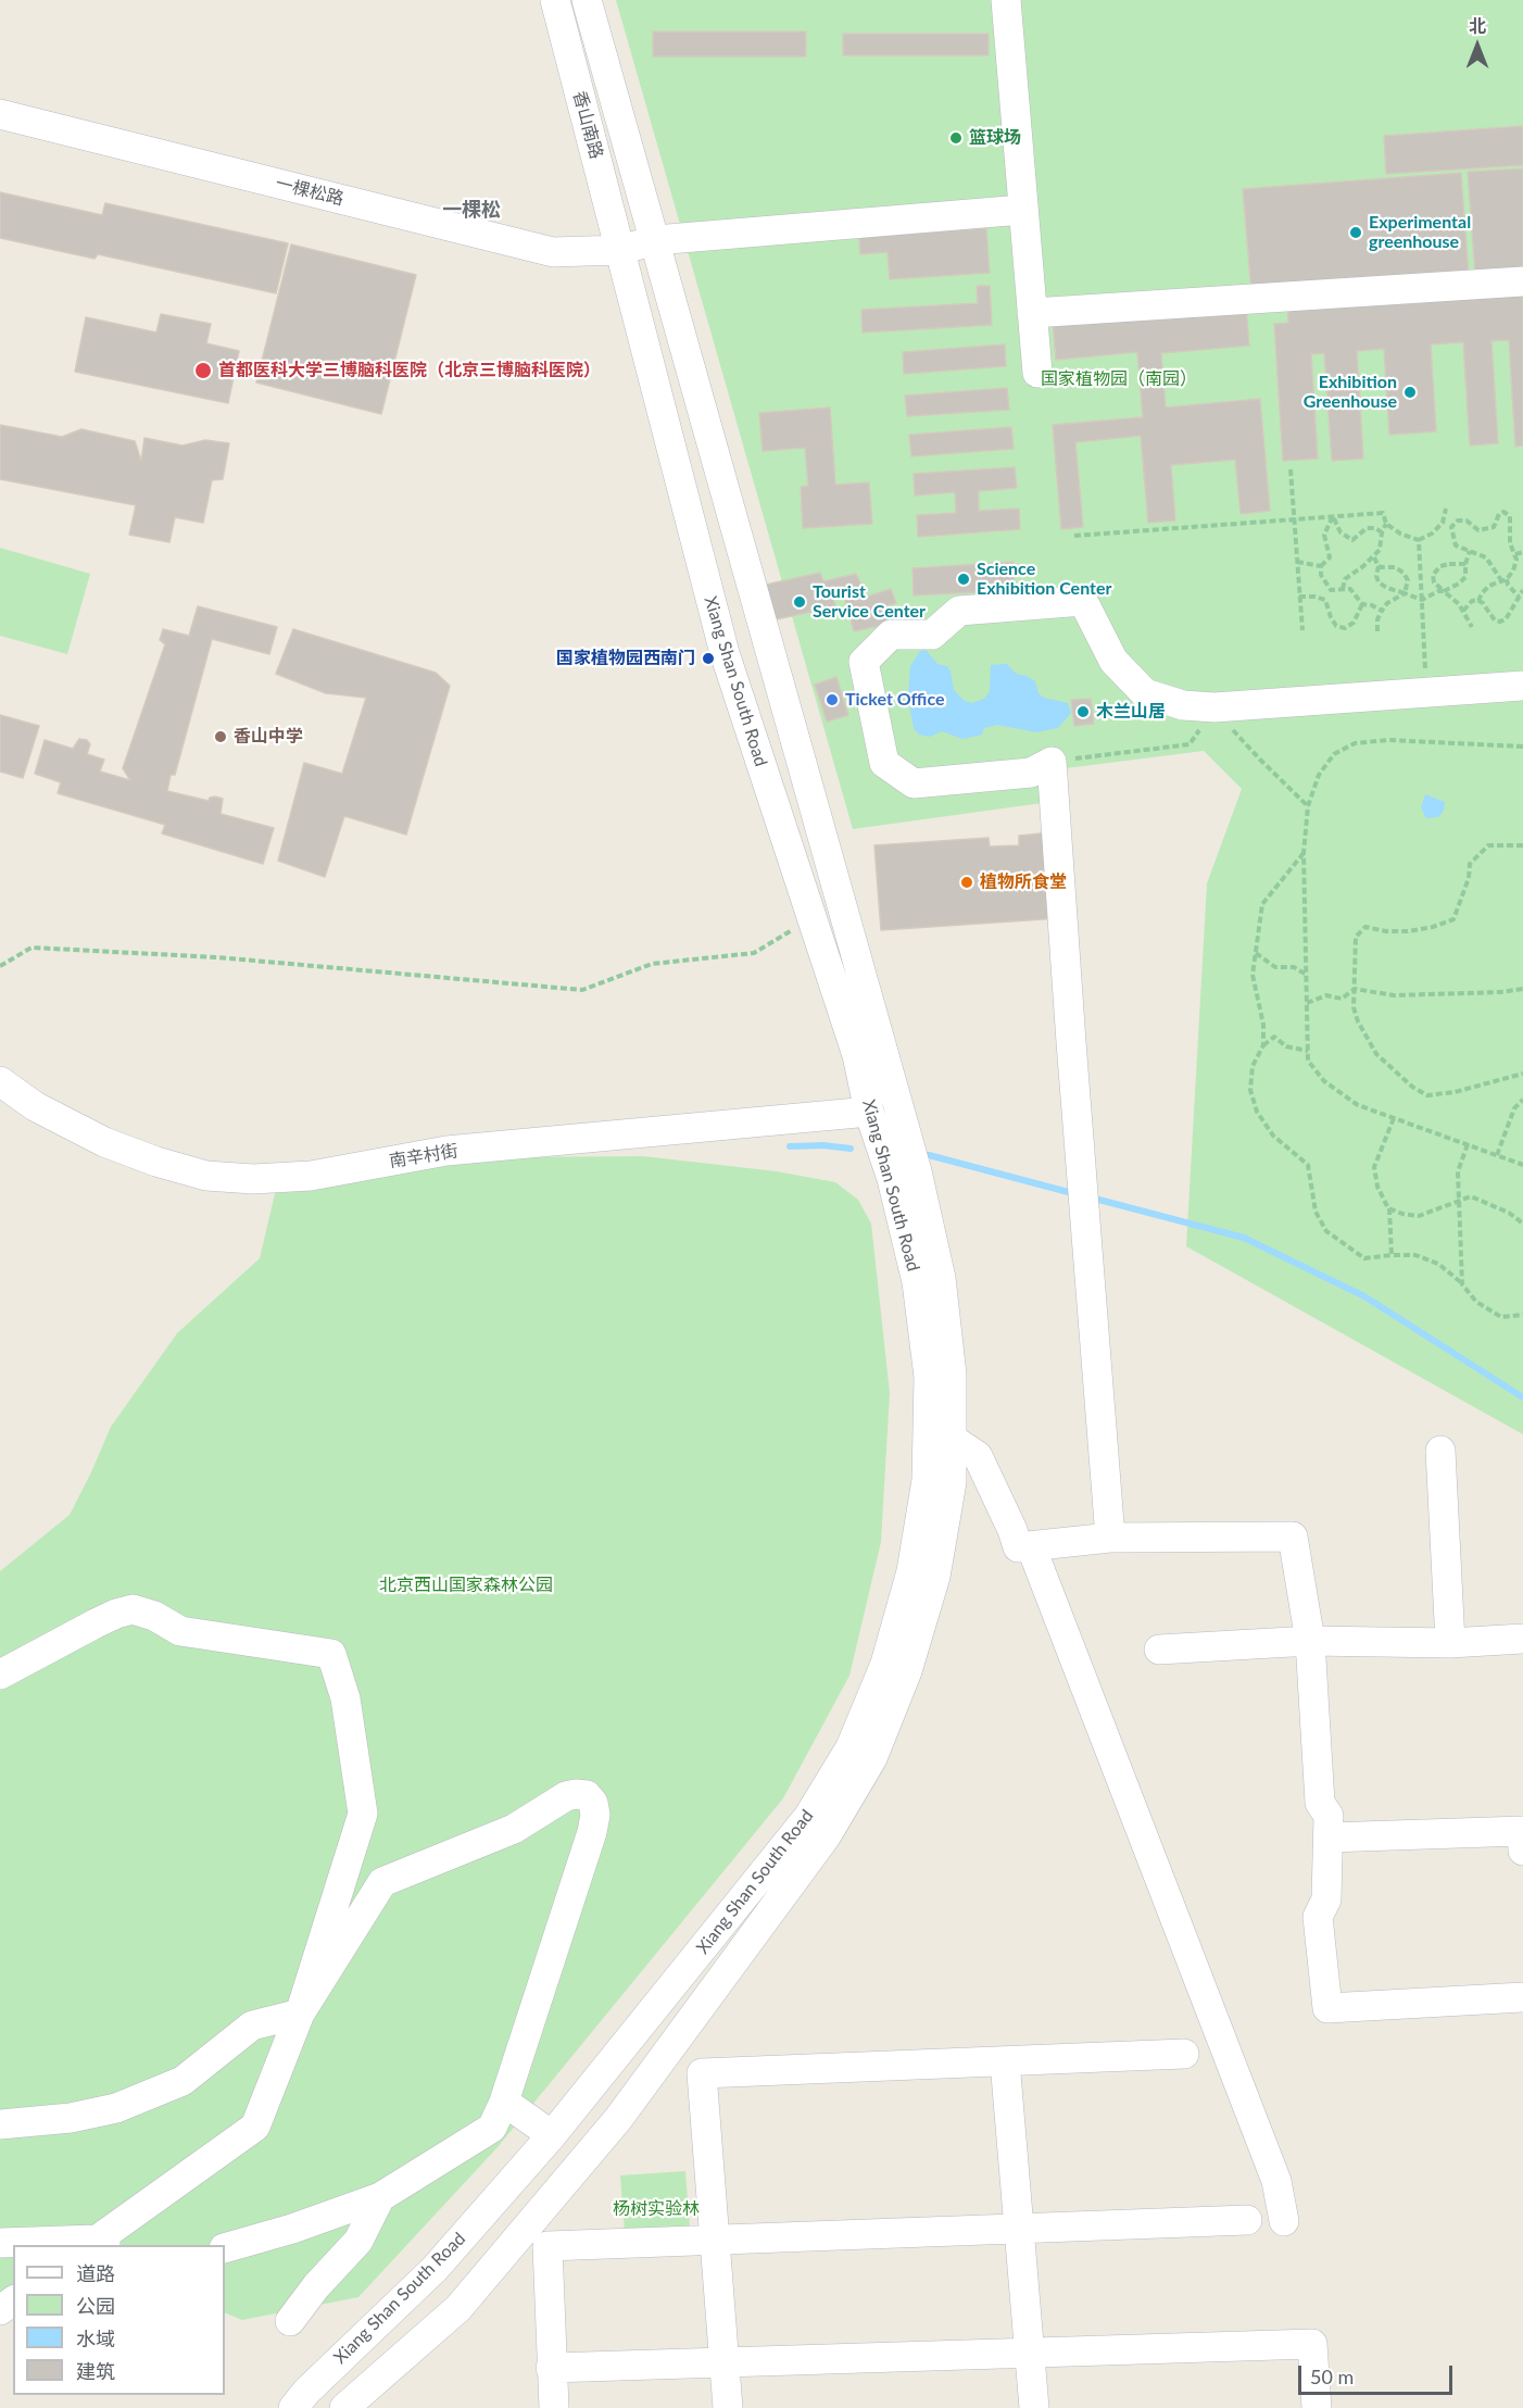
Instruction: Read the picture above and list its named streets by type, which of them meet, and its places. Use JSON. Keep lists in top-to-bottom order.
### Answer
{
  "streets": {
    "street": [
      "香山南路",
      "一棵松路",
      "Xiang Shan South Road",
      "南辛村街"
    ]
  },
  "crossings": [
    ["香山南路", "一棵松路"],
    ["香山南路", "Xiang Shan South Road"],
    ["一棵松路", "Xiang Shan South Road"],
    ["Xiang Shan South Road", "南辛村街"]
  ],
  "districts": ["一棵松"],
  "parks": ["国家植物园（南园）", "北京西山国家森林公园", "杨树实验林"],
  "places": [
    "篮球场",
    "Experimental greenhouse",
    "首都医科大学三博脑科医院（北京三博脑科医院）",
    "Exhibition Greenhouse",
    "Science Exhibition Center",
    "Tourist Service Center",
    "国家植物园西南门",
    "Ticket Office",
    "木兰山居",
    "香山中学",
    "植物所食堂"
  ],
  "legend": [
    "道路",
    "公园",
    "水域",
    "建筑"
  ],
  "scale_bar": "50 m",
  "north": "top"
}
